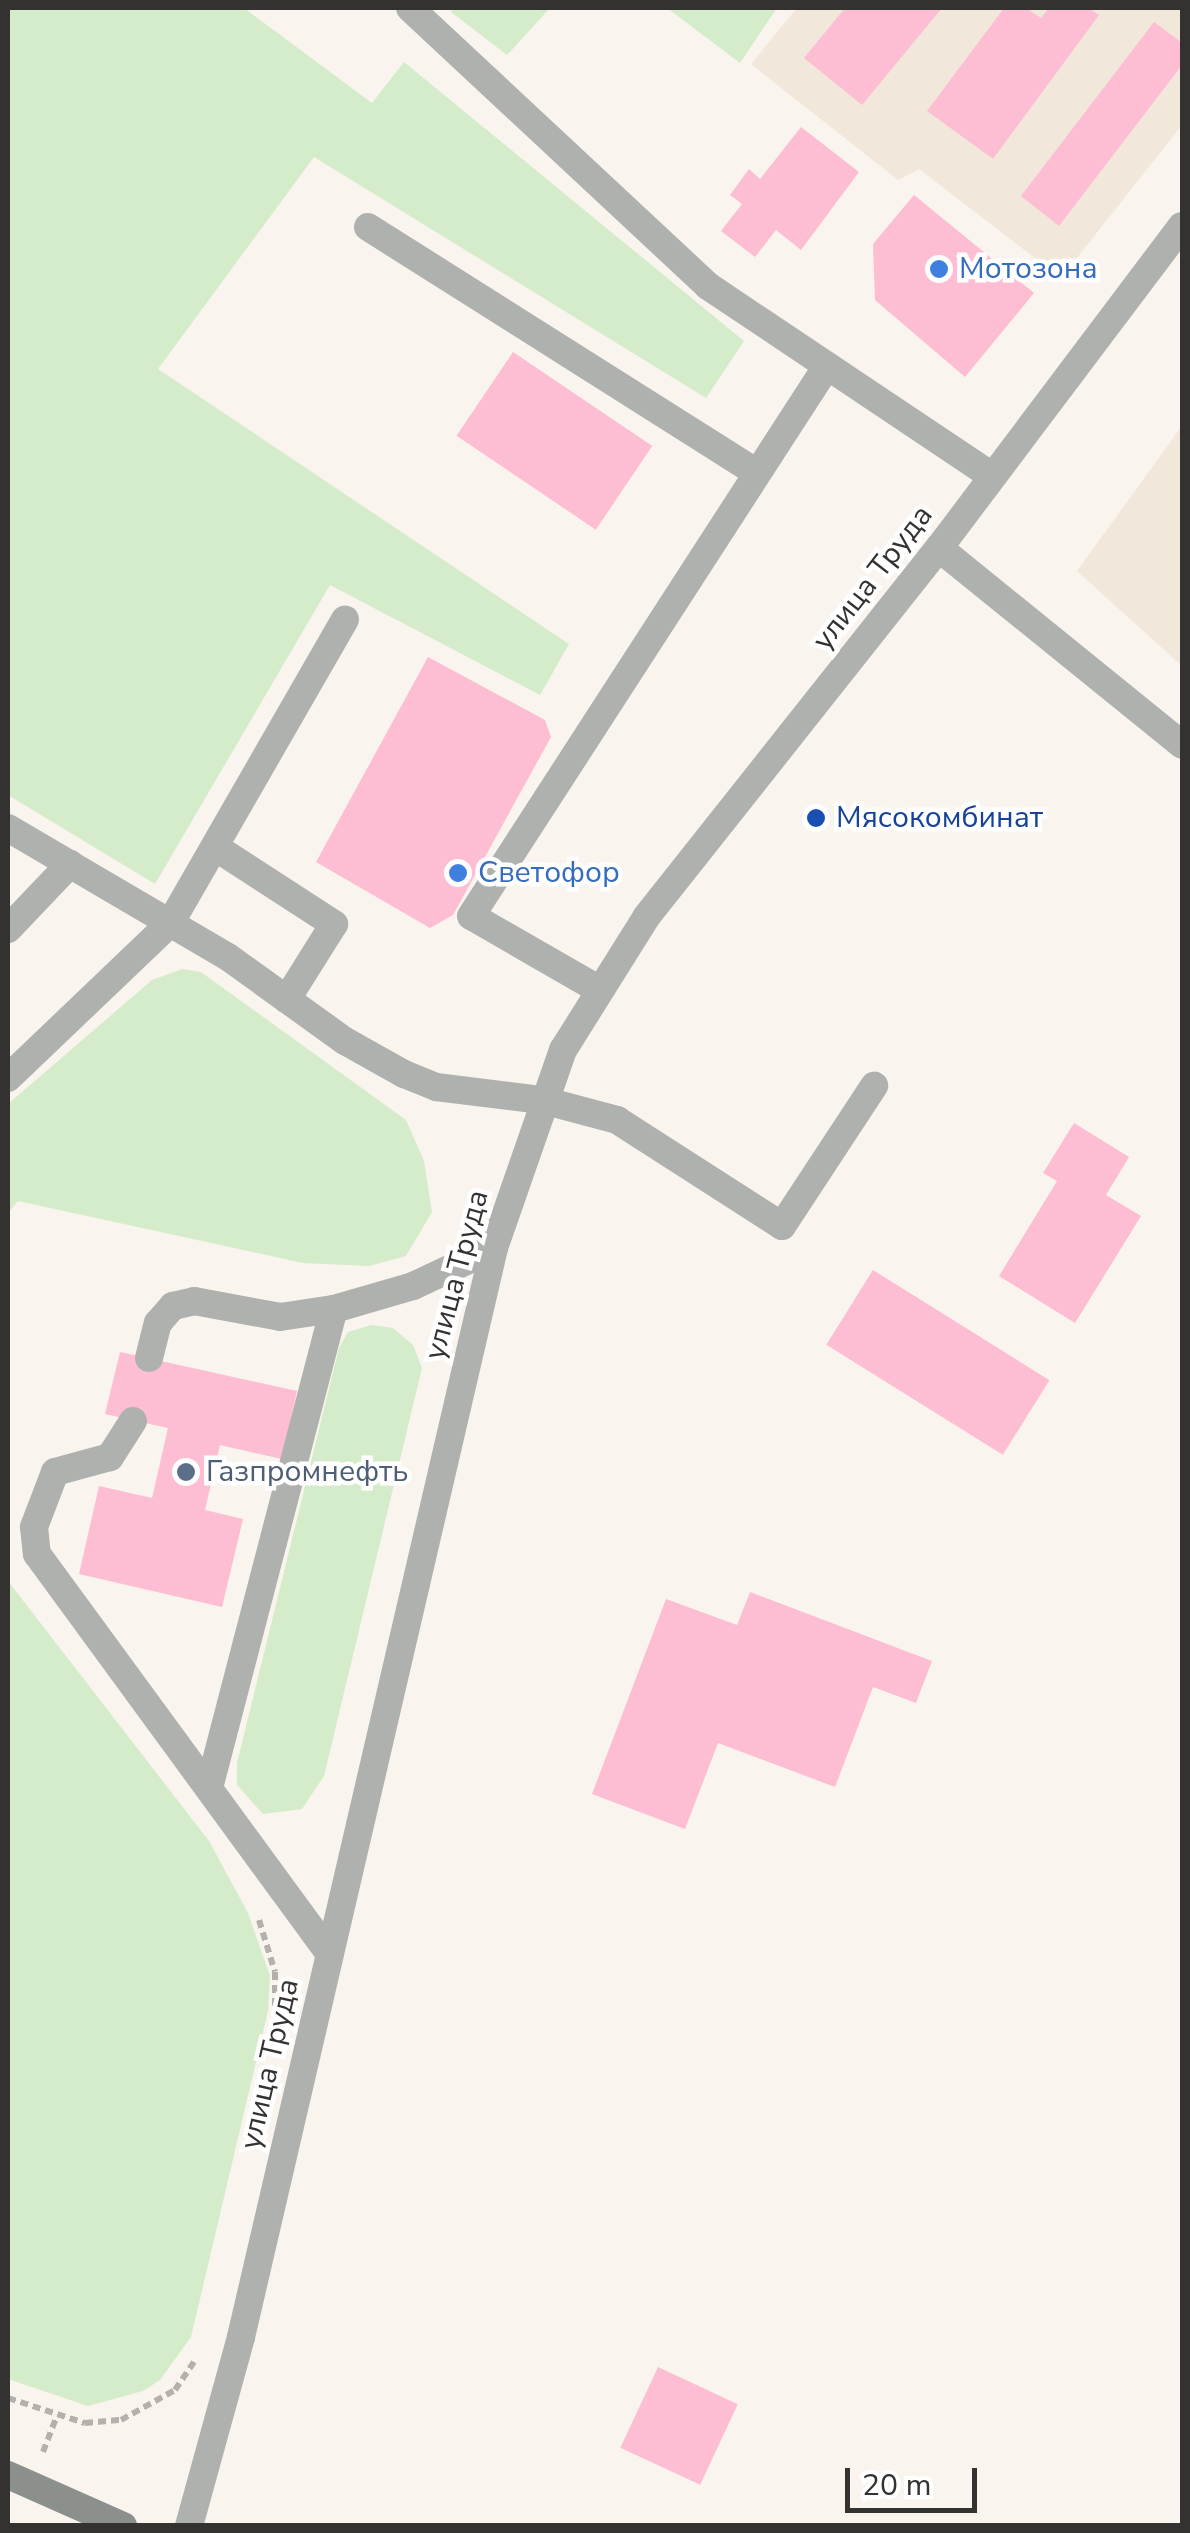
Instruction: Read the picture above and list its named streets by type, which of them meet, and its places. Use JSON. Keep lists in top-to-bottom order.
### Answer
{
  "streets": {
    "street": ["улица Труда"]
  },
  "places": [
    "Мотозона",
    "Мясокомбинат",
    "Светофор",
    "Газпромнефть"
  ],
  "scale_bar": "20 m"
}
